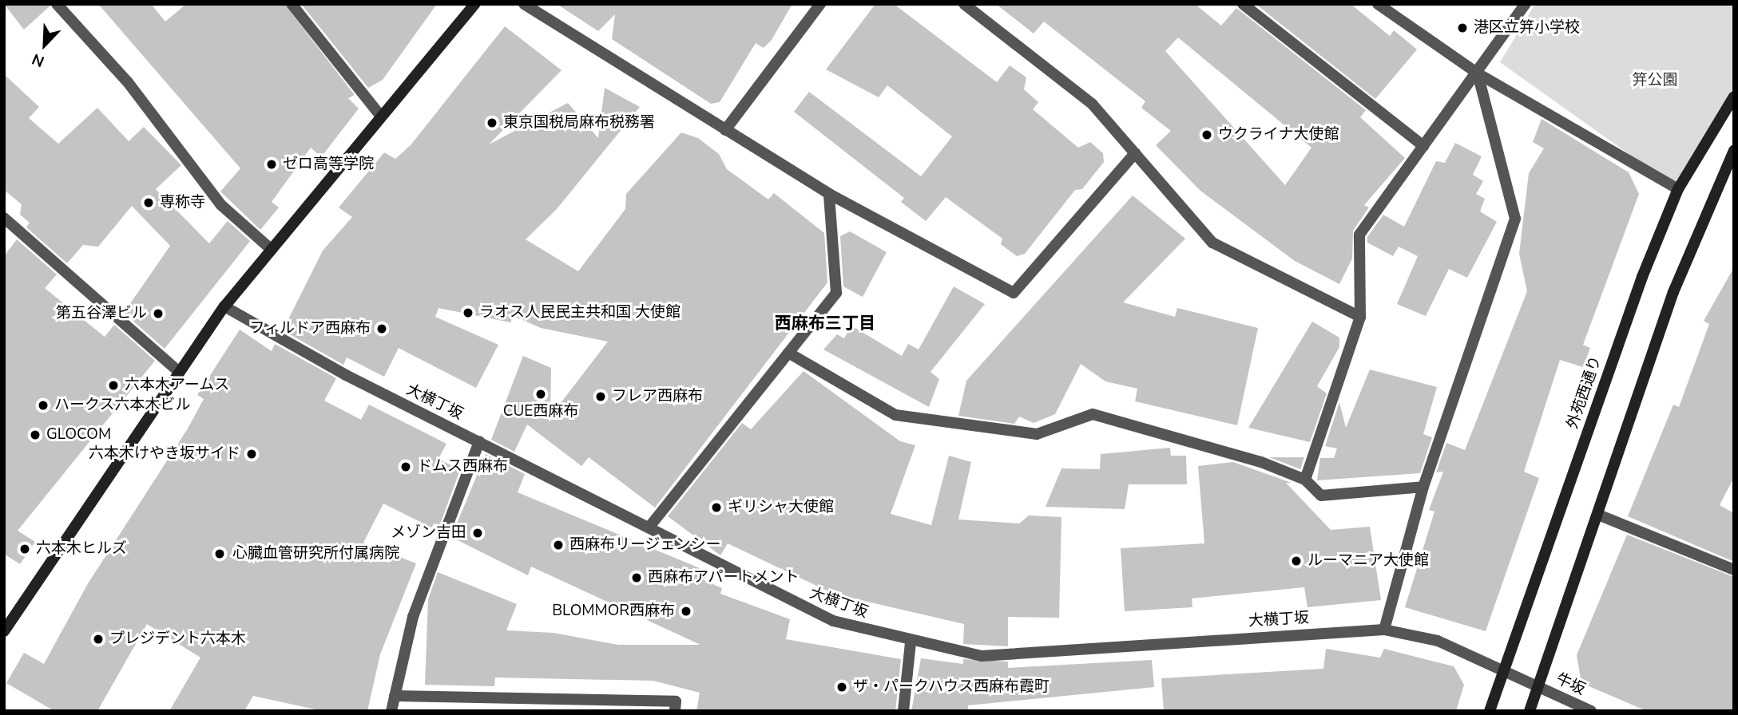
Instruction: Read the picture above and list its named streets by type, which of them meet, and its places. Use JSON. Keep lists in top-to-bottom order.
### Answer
{
  "streets": {
    "main road": ["外苑西通り"],
    "street": ["大横丁坂", "牛坂"]
  },
  "crossings": [
    ["外苑西通り", "大横丁坂"],
    ["外苑西通り", "牛坂"],
    ["大横丁坂", "牛坂"]
  ],
  "districts": ["西麻布三丁目"],
  "parks": ["笄公園"],
  "places": [
    "港区立笄小学校",
    "東京国税局麻布税務署",
    "ウクライナ大使館",
    "ゼロ高等学院",
    "専称寺",
    "ラオス人民民主共和国 大使館",
    "第五谷澤ビル",
    "フィルドア西麻布",
    "六本木アームス",
    "CUE西麻布",
    "フレア西麻布",
    "ハークス六本木ビル",
    "GLOCOM",
    "六本木けやき坂サイド",
    "ドムス西麻布",
    "ギリシャ大使館",
    "メゾン吉田",
    "西麻布リージェンシー",
    "六本木ヒルズ",
    "心臓血管研究所付属病院",
    "ルーマニア大使館",
    "西麻布アパートメント",
    "BLOMMOR西麻布",
    "プレジデント六本木",
    "ザ・パークハウス西麻布霞町"
  ],
  "north": "bottom left"
}
